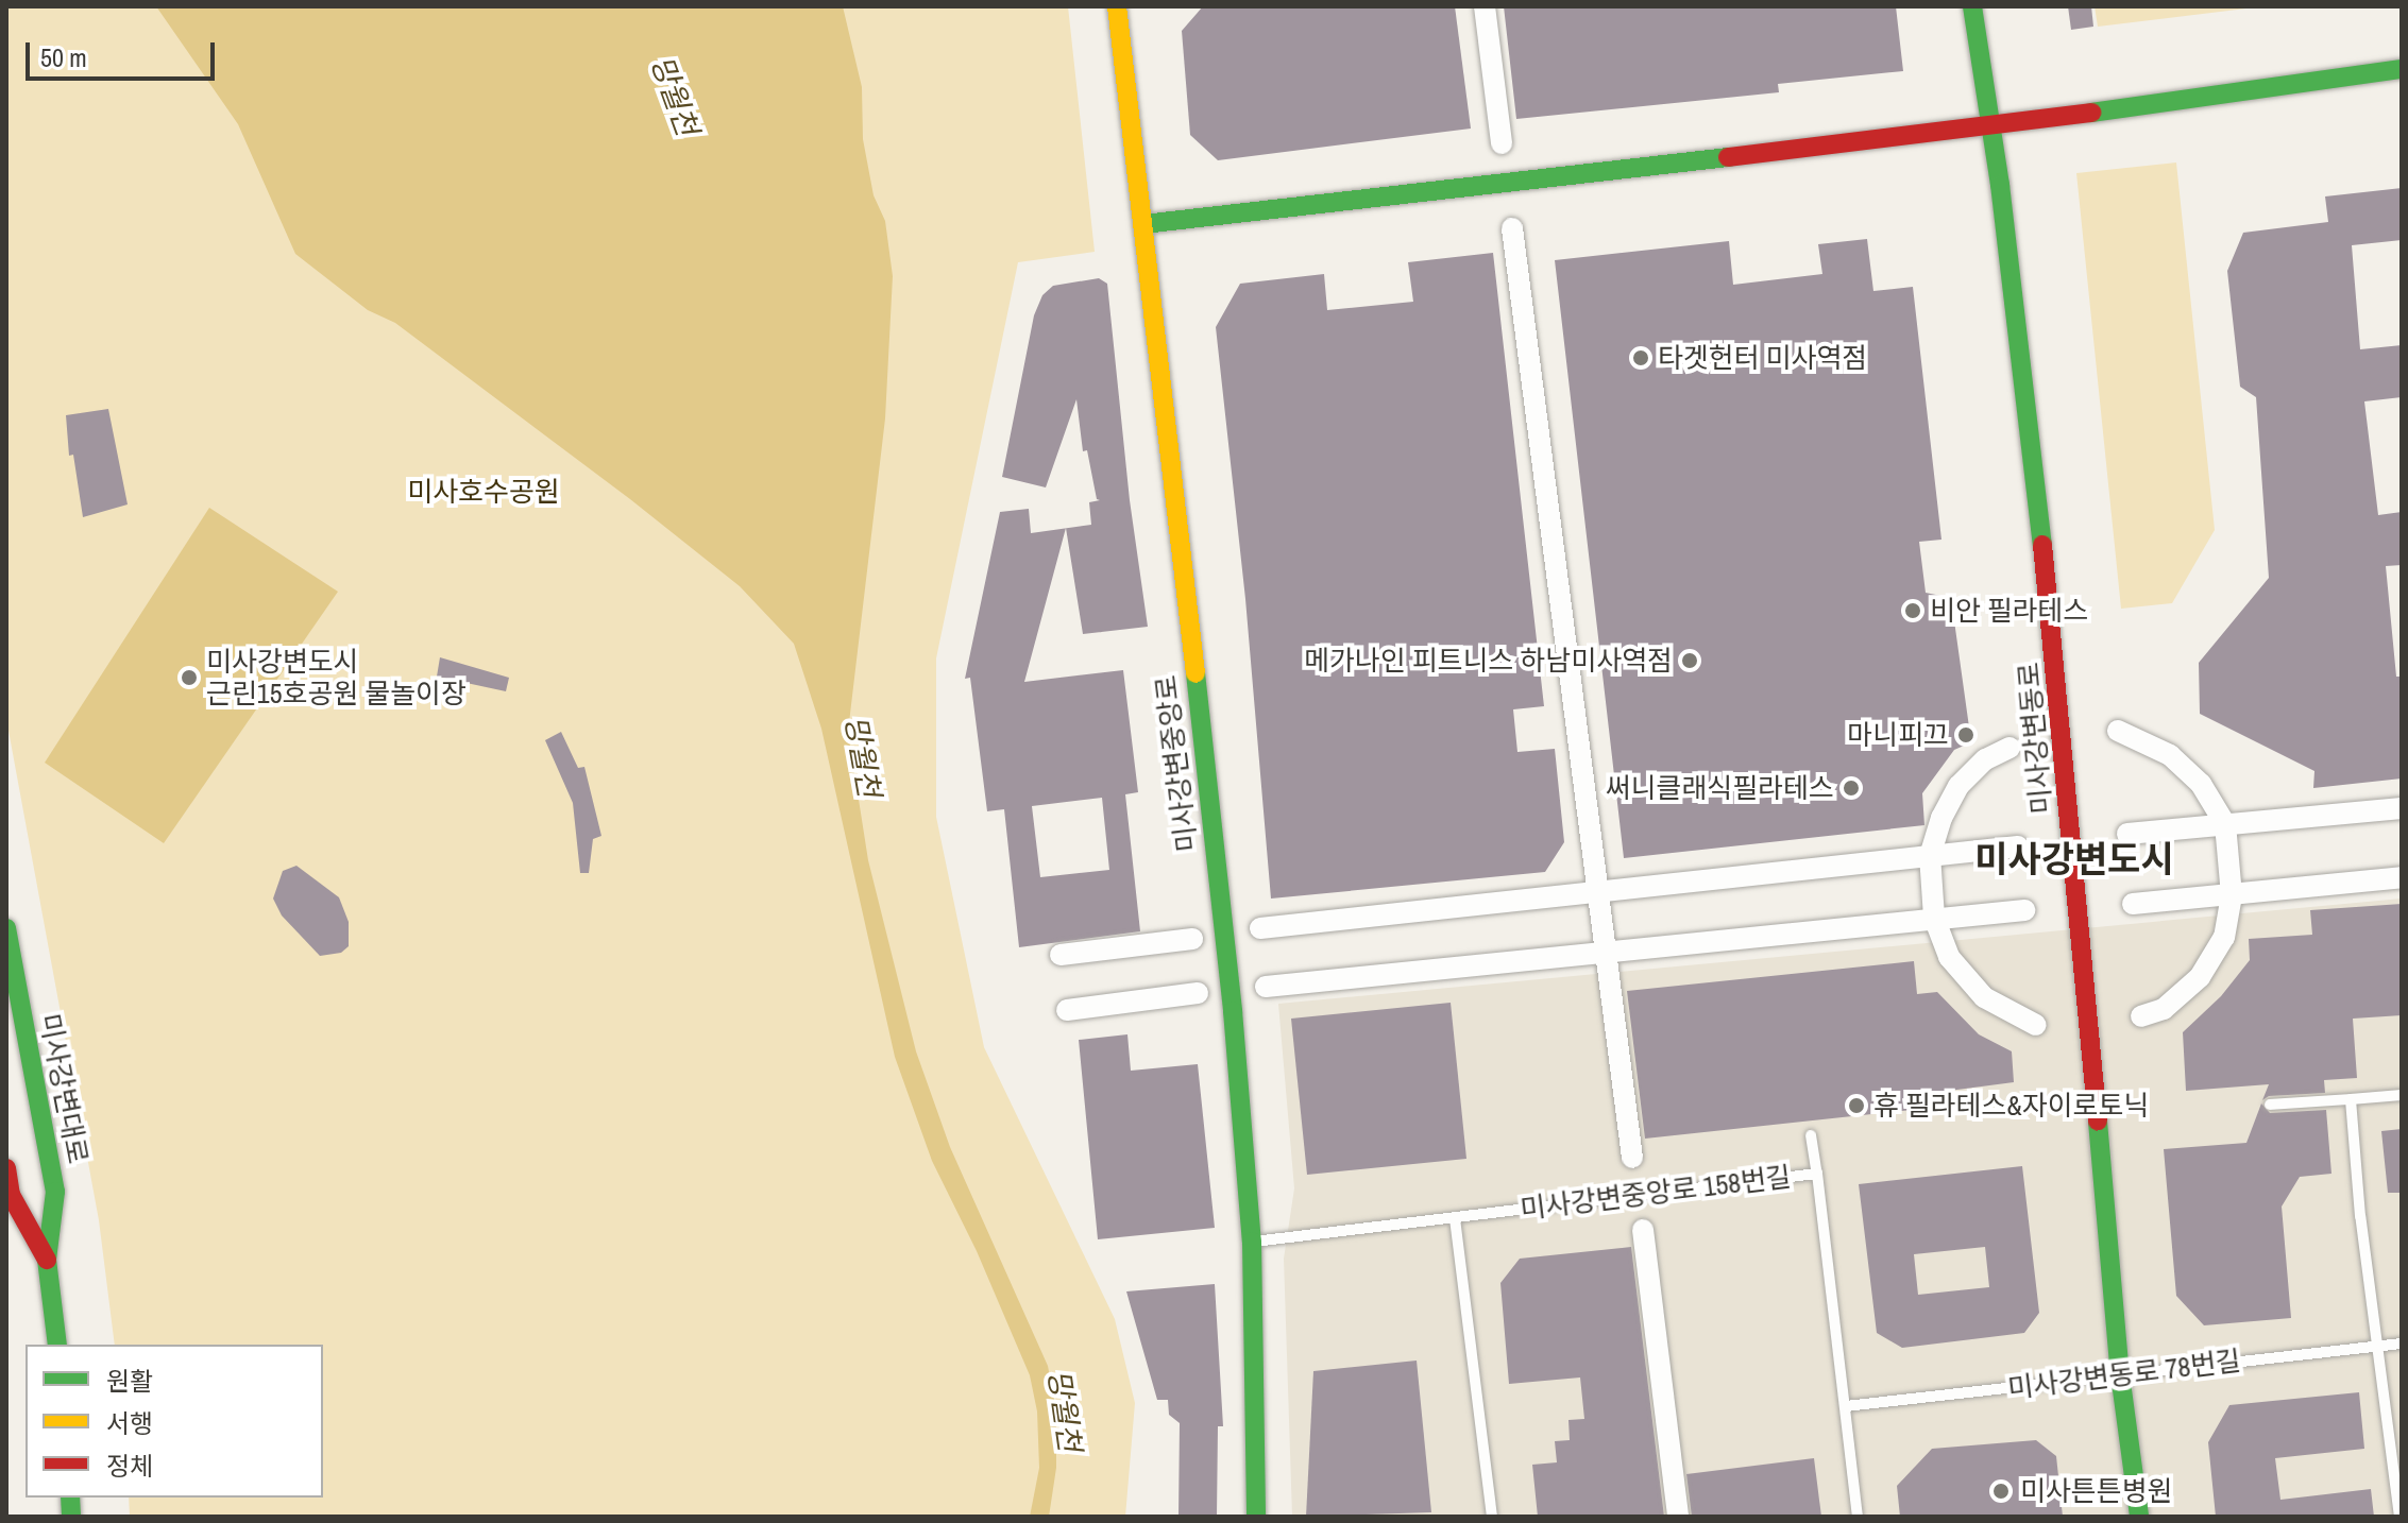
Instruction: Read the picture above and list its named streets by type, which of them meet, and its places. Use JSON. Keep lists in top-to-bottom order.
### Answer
{
  "streets": {
    "street": ["미사강변동로", "미사강변중앙로", "미사강변대로"],
    "lane": ["미사강변중앙로 158번길", "미사강변동로 78번길"]
  },
  "crossings": [
    ["미사강변동로", "미사강변동로 78번길"],
    ["미사강변중앙로", "미사강변중앙로 158번길"],
    ["미사강변중앙로 158번길", "미사강변동로 78번길"]
  ],
  "districts": ["미사강변도시"],
  "water": ["망월천"],
  "parks": ["미사호수공원"],
  "places": [
    "타겟헌터 미사역점",
    "비안 필라테스",
    "메가나인 피트니스 하남미사역점",
    "미사강변도시 근린15호공원 물놀이장",
    "마니피끄",
    "써니클래식필라테스",
    "휴 필라테스&자이로토닉",
    "미사튼튼병원"
  ],
  "legend": ["원활", "서행", "정체"],
  "scale_bar": "50 m"
}
